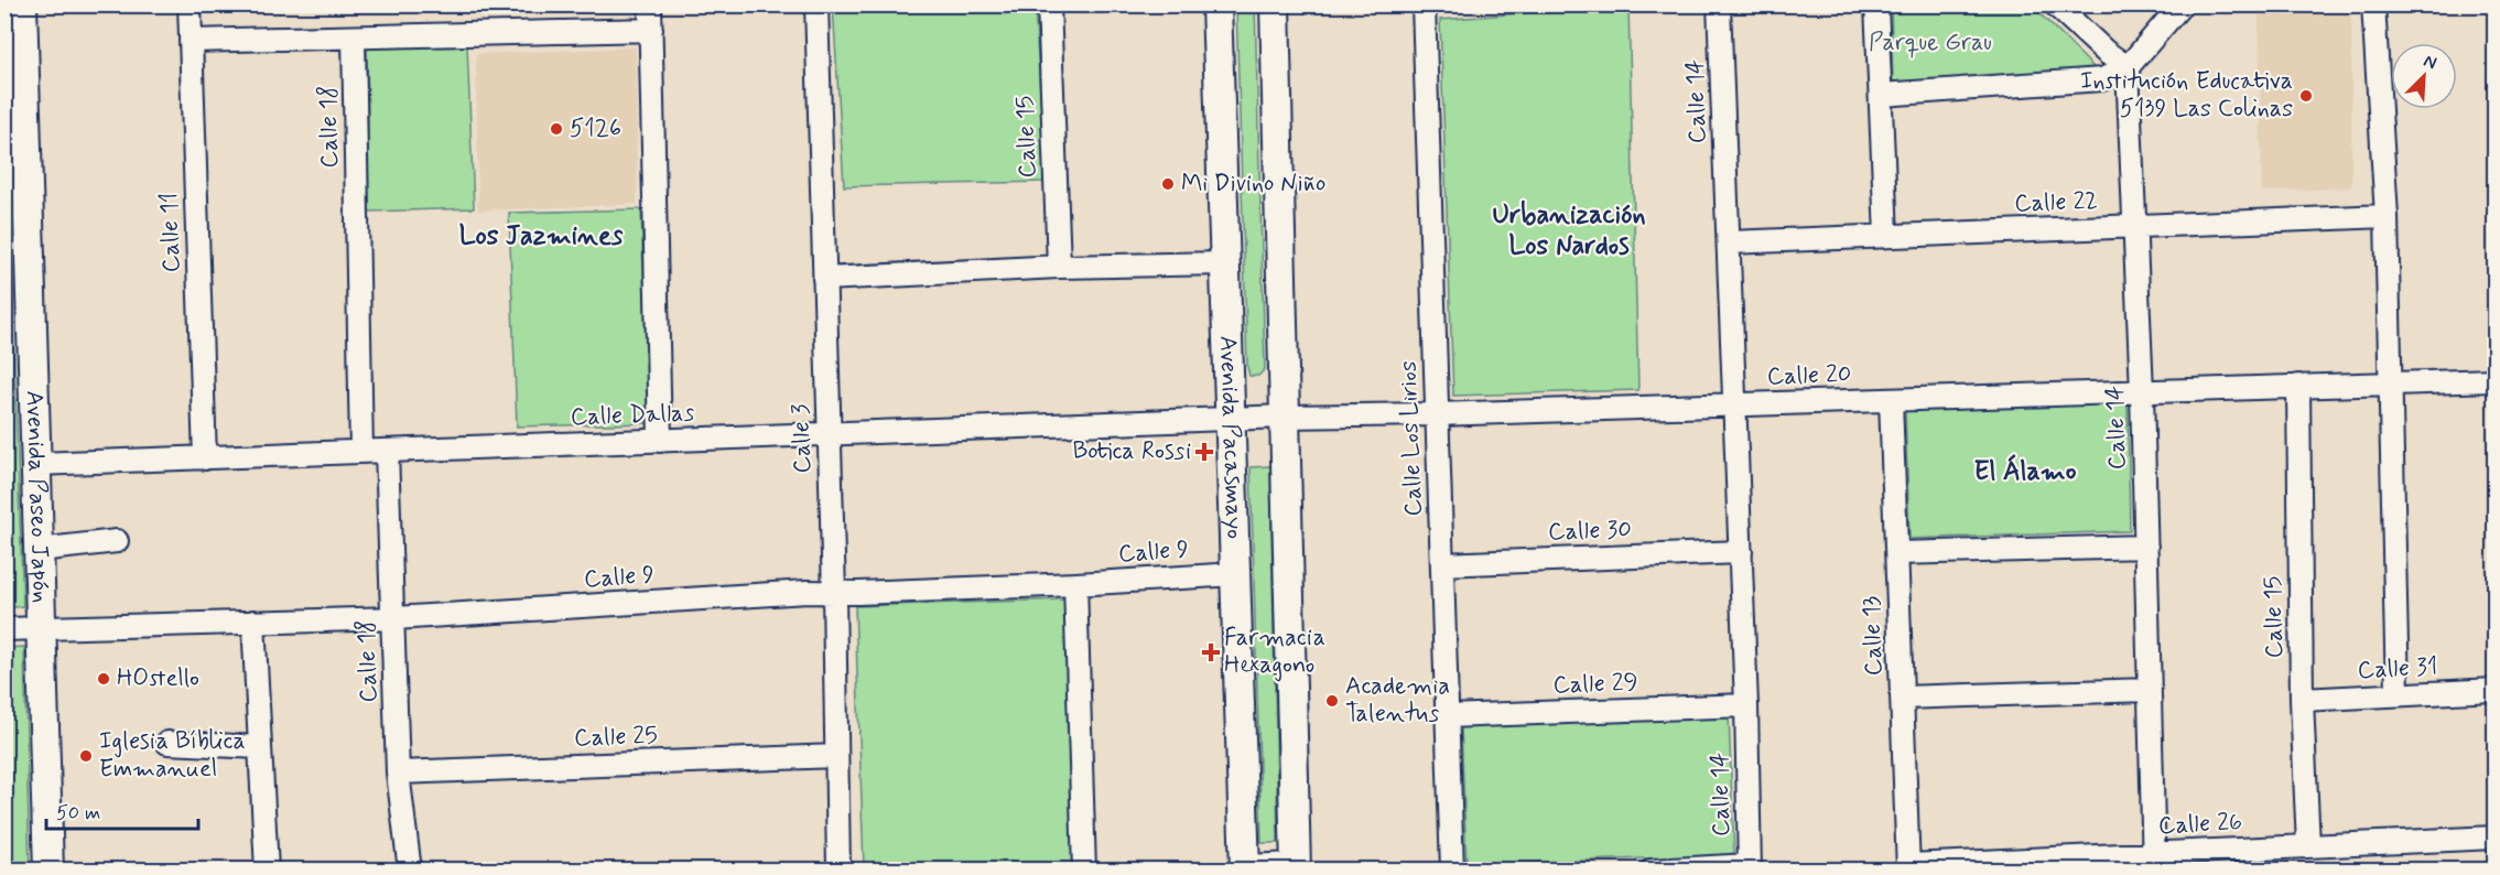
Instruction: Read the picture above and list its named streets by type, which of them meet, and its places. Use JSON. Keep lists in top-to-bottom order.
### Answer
{
  "streets": {
    "main road": ["Avenida Pacasmayo", "Avenida Paseo Japón"],
    "street": [
      "Calle 14",
      "Calle 18",
      "Calle 15",
      "Calle 22",
      "Calle 11",
      "Calle 20",
      "Calle Dallas",
      "Calle 3",
      "Calle Los Lirios",
      "Calle 30",
      "Calle 9",
      "Calle 13",
      "Calle 31",
      "Calle 29",
      "Calle 25",
      "Calle 26"
    ]
  },
  "crossings": [
    ["Calle 14", "Calle 22"],
    ["Calle 14", "Calle 20"],
    ["Calle 14", "Calle 30"],
    ["Calle 14", "Calle 29"],
    ["Calle 14", "Calle 26"],
    ["Calle 18", "Calle Dallas"],
    ["Calle 18", "Calle 9"],
    ["Calle 18", "Calle 25"],
    ["Calle 15", "Calle 20"],
    ["Calle 15", "Calle 31"],
    ["Calle 15", "Calle 26"],
    ["Calle 11", "Calle Dallas"],
    ["Calle 20", "Calle Dallas"],
    ["Calle 20", "Avenida Pacasmayo"],
    ["Calle 20", "Calle Los Lirios"],
    ["Calle 20", "Calle 13"],
    ["Calle Dallas", "Avenida Pacasmayo"],
    ["Calle Dallas", "Calle 3"],
    ["Calle Dallas", "Avenida Paseo Japón"],
    ["Avenida Pacasmayo", "Calle 9"],
    ["Calle 3", "Calle 9"],
    ["Calle 3", "Calle 25"],
    ["Calle Los Lirios", "Calle 30"],
    ["Calle Los Lirios", "Calle 29"],
    ["Avenida Paseo Japón", "Calle 9"],
    ["Calle 13", "Calle 26"]
  ],
  "districts": ["Urbanización Los Nardos", "Los Jazmines", "El Álamo"],
  "parks": ["Parque Grau"],
  "places": {
    "other": [
      "Institución Educativa 5139 Las Colinas",
      "5126",
      "Mi Divino Niño",
      "HOstello",
      "Academia Talentus",
      "Iglesia Bíblica Emmanuel"
    ],
    "health": ["Botica Rossi", "Farmacia Hexagono"]
  },
  "scale_bar": "50 m",
  "north": "top right"
}
